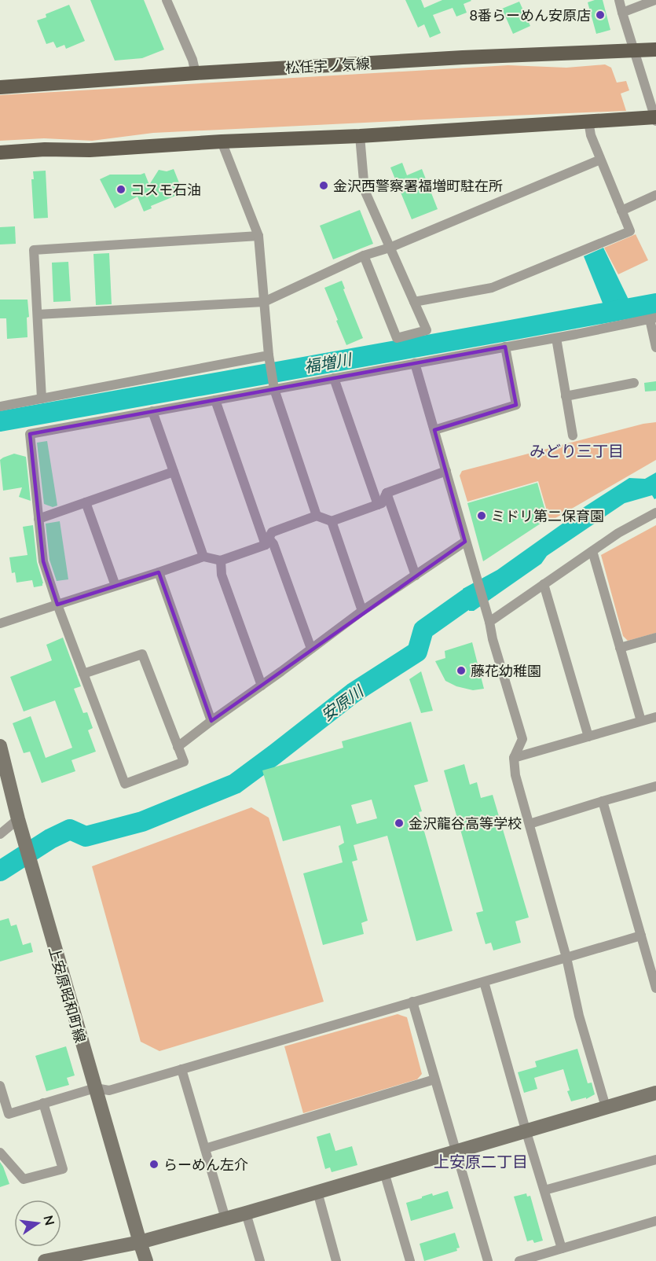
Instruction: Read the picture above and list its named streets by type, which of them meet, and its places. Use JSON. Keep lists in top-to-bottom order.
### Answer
{
  "streets": {
    "main road": ["松任宇ノ気線", "上安原昭和町線"]
  },
  "districts": ["みどり三丁目", "上安原二丁目"],
  "water": ["福増川", "安原川"],
  "places": [
    "8番らーめん安原店",
    "金沢西警察署福増町駐在所",
    "コスモ石油",
    "ミドリ第二保育園",
    "藤花幼稚園",
    "金沢龍谷高等学校",
    "らーめん左介"
  ],
  "north": "right"
}
